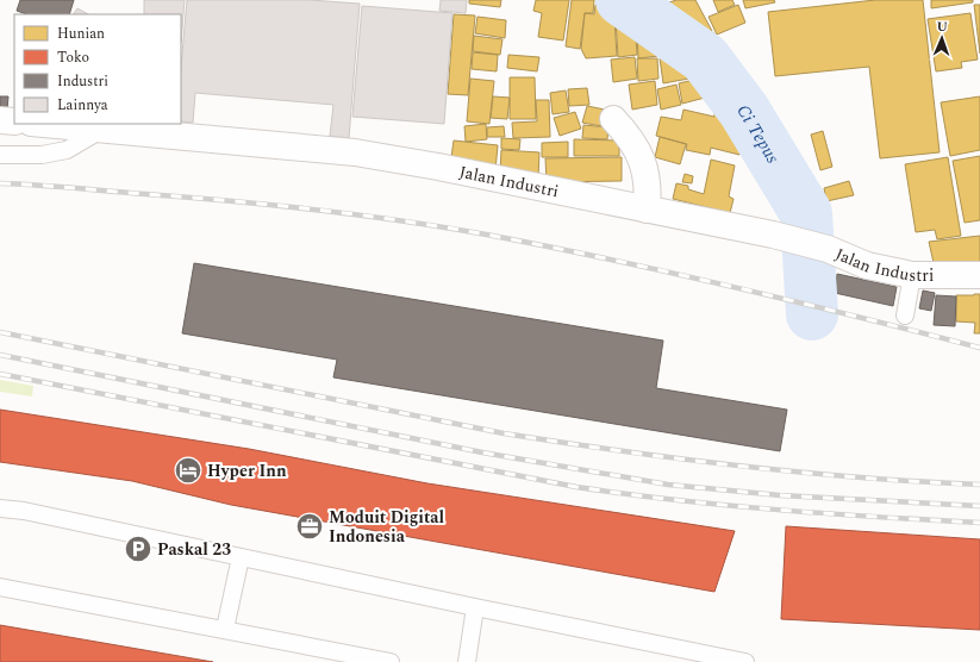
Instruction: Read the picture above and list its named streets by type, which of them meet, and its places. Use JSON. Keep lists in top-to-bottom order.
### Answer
{
  "streets": {
    "street": ["Jalan Industri"]
  },
  "water": ["Ci Tepus"],
  "places": {
    "hotel": ["Hyper Inn"],
    "office": ["Moduit Digital Indonesia"],
    "parking": ["Paskal 23"]
  },
  "legend": [
    "Hunian",
    "Toko",
    "Industri",
    "Lainnya"
  ],
  "north": "top"
}
